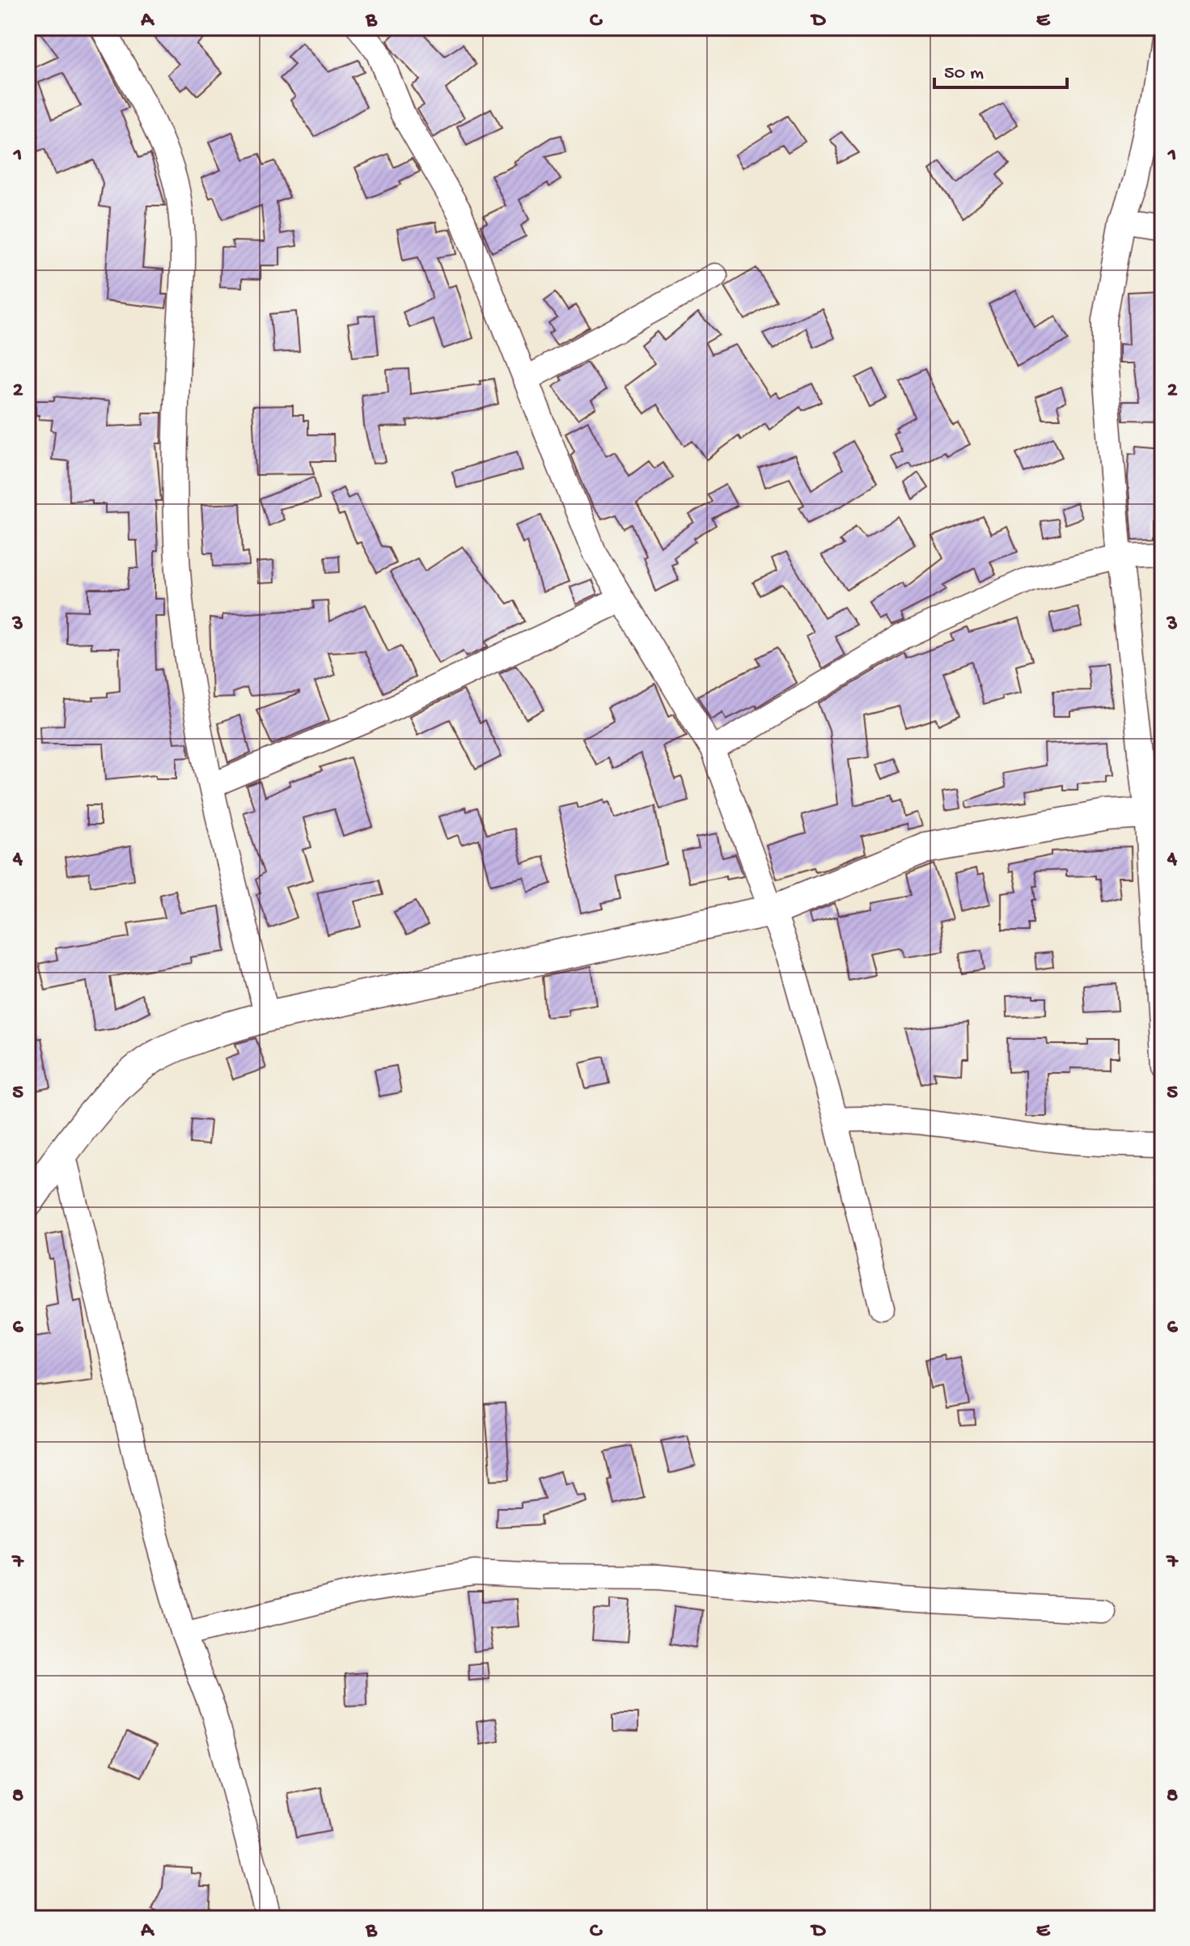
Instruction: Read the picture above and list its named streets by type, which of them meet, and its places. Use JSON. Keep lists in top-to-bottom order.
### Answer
{
  "scale_bar": "50 m",
  "grid": {
    "columns": [
      "A",
      "B",
      "C",
      "D",
      "E"
    ],
    "rows": [
      "1",
      "2",
      "3",
      "4",
      "5",
      "6",
      "7",
      "8"
    ]
  }
}
